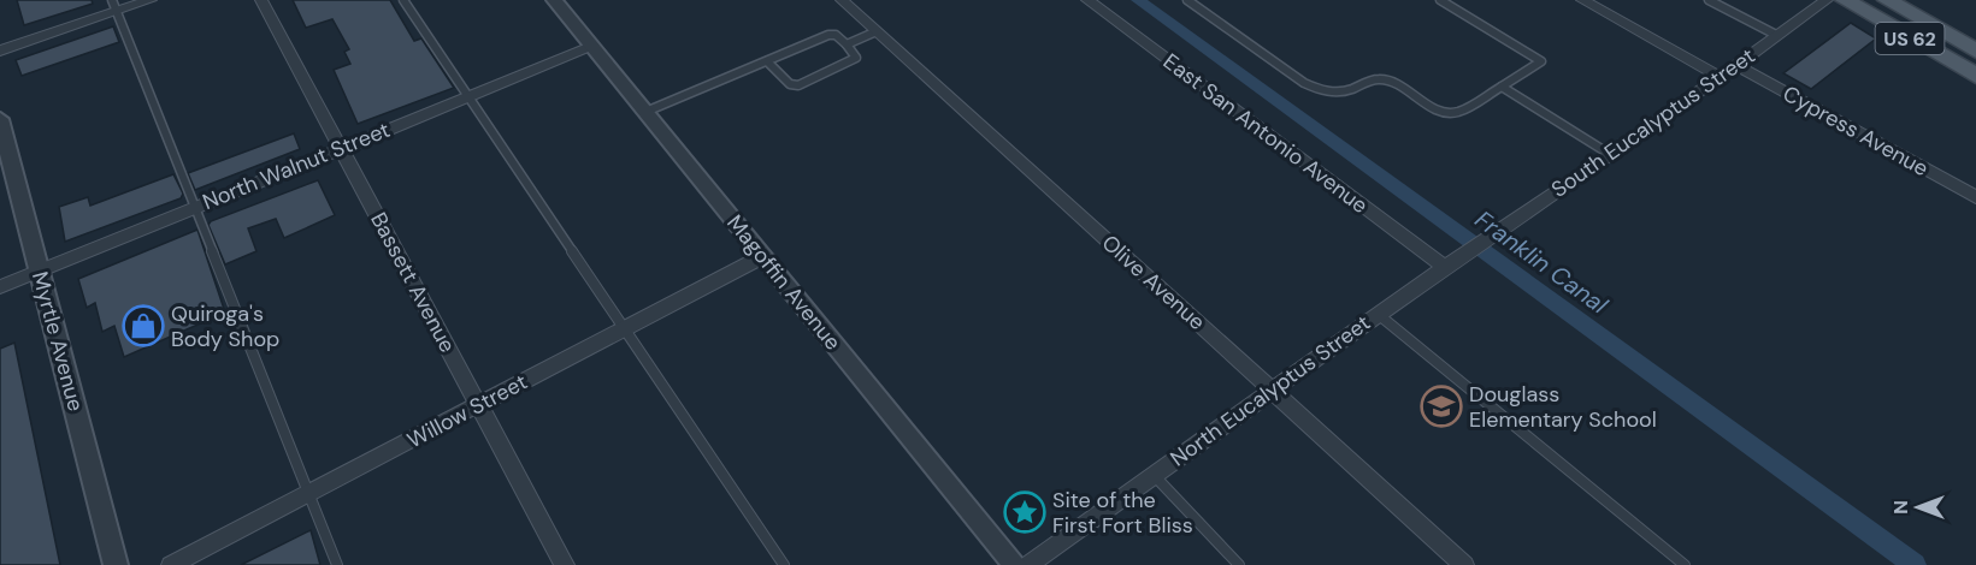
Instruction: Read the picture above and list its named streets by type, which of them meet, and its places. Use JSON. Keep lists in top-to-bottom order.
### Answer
{
  "streets": {
    "main road": ["US 62"],
    "street": [
      "South Eucalyptus Street",
      "Cypress Avenue",
      "East San Antonio Avenue",
      "North Walnut Street",
      "Bassett Avenue",
      "Magoffin Avenue",
      "Olive Avenue",
      "Myrtle Avenue",
      "North Eucalyptus Street",
      "Willow Street"
    ]
  },
  "crossings": [
    ["South Eucalyptus Street", "Cypress Avenue"],
    ["South Eucalyptus Street", "North Eucalyptus Street"],
    ["East San Antonio Avenue", "North Eucalyptus Street"],
    ["North Walnut Street", "Bassett Avenue"],
    ["North Walnut Street", "Magoffin Avenue"],
    ["North Walnut Street", "Myrtle Avenue"],
    ["Bassett Avenue", "Willow Street"],
    ["Magoffin Avenue", "Willow Street"],
    ["Olive Avenue", "North Eucalyptus Street"]
  ],
  "water": ["Franklin Canal"],
  "places": {
    "shop": ["Quiroga's Body Shop"],
    "school or university": ["Douglass Elementary School"],
    "place": ["Site of the First Fort Bliss"]
  },
  "north": "left"
}
